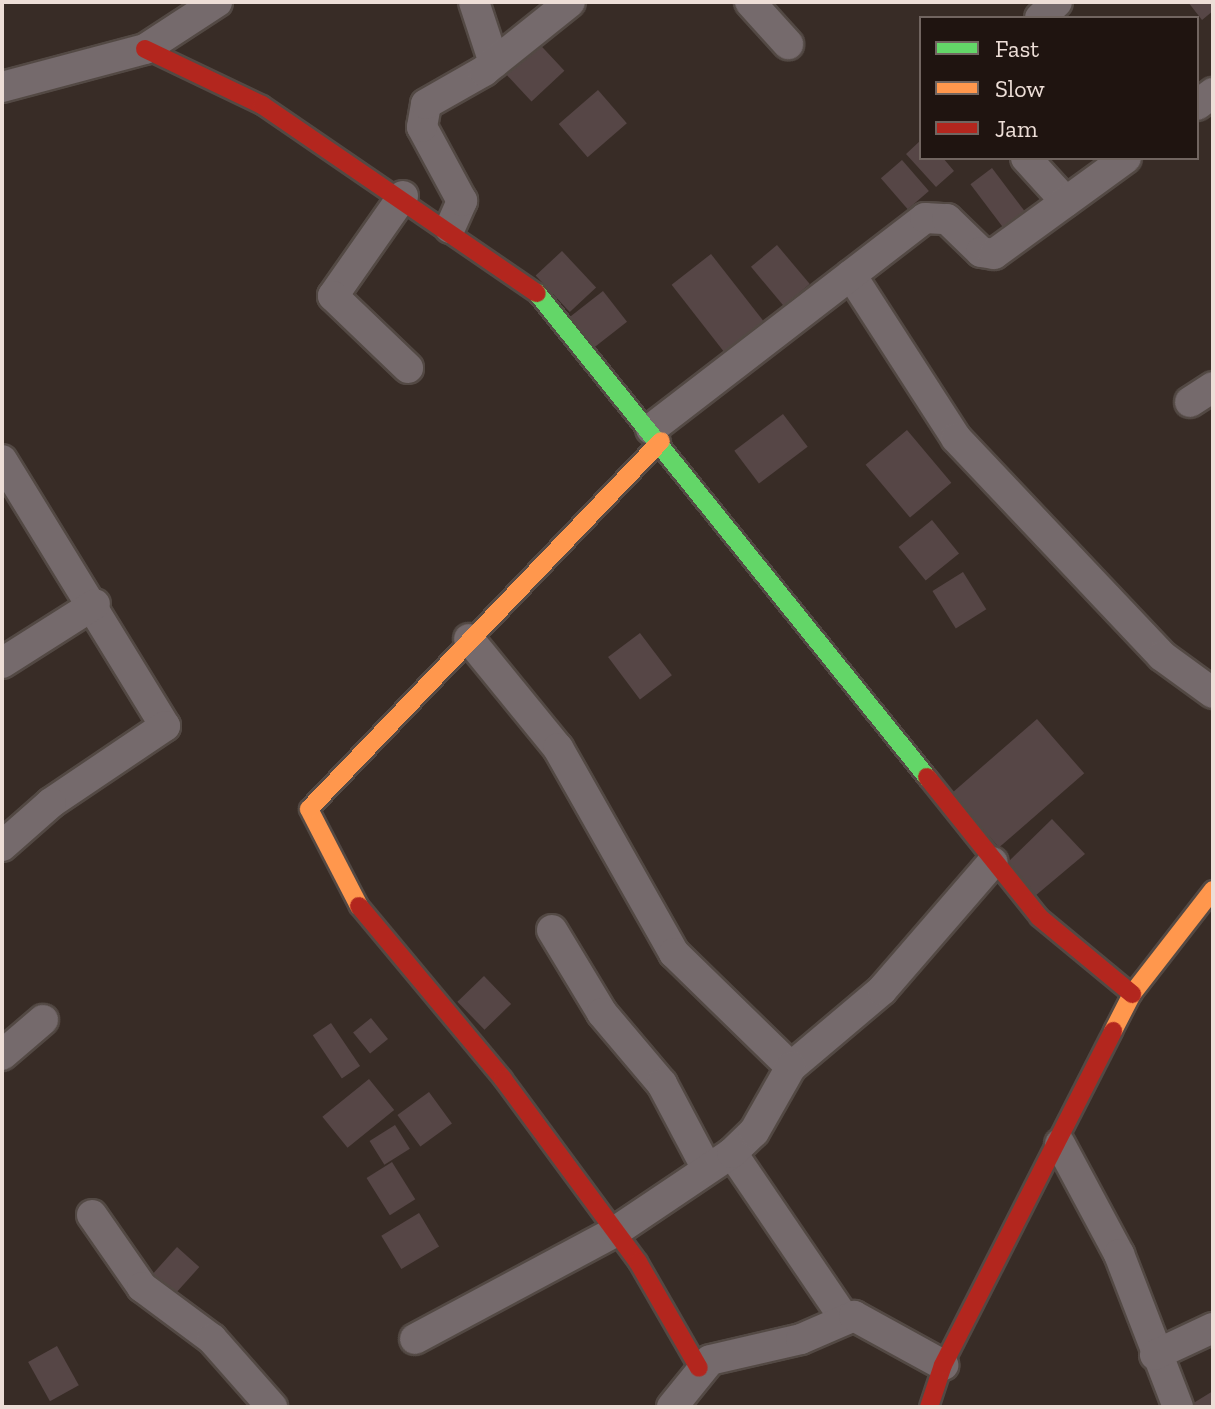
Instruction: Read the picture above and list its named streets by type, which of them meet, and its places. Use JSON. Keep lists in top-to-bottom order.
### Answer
{
  "legend": ["Fast", "Slow", "Jam"]
}
